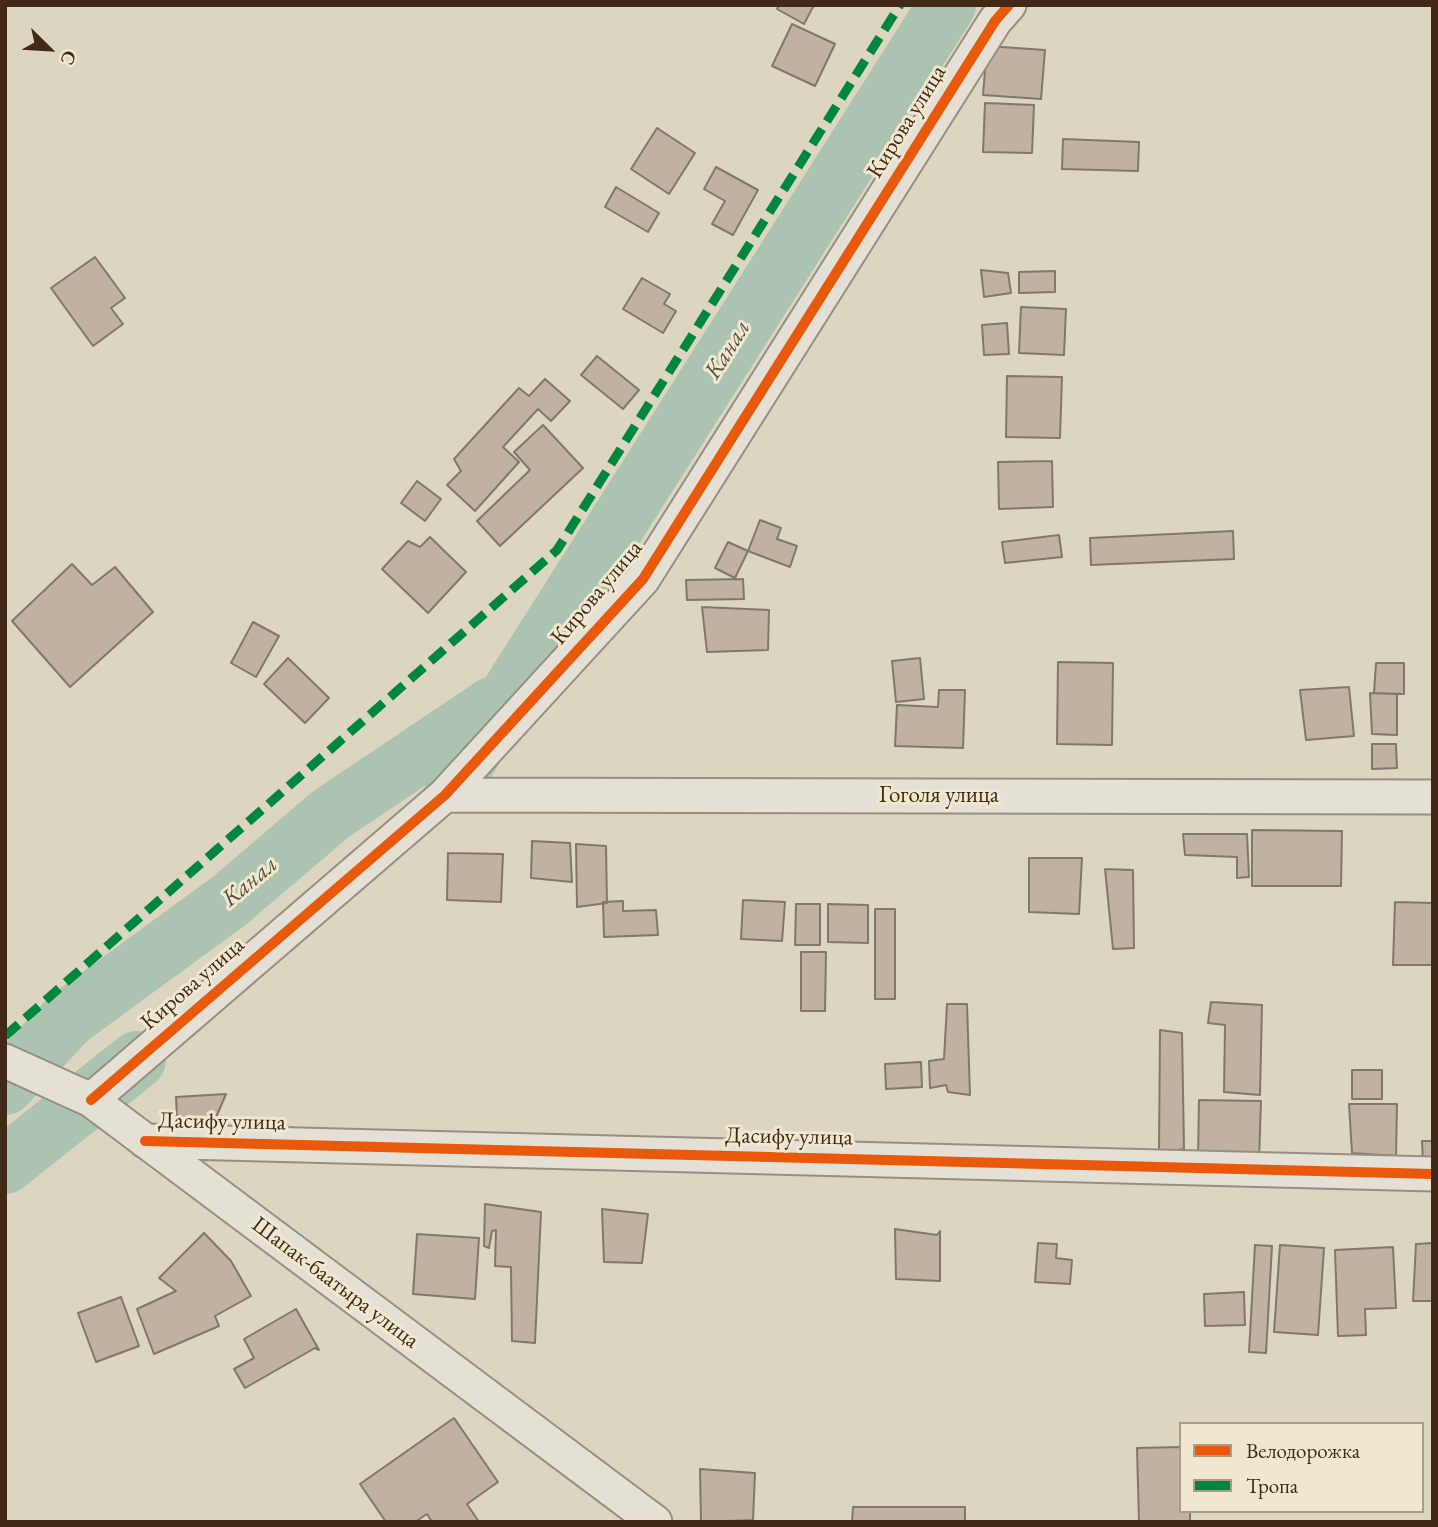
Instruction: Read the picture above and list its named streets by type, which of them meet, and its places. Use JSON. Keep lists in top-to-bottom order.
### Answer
{
  "streets": {
    "street": [
      "Кирова улица",
      "Гоголя улица",
      "Дасифу улица",
      "Шапак-баатыра улица"
    ]
  },
  "crossings": [
    ["Кирова улица", "Гоголя улица"],
    ["Кирова улица", "Шапак-баатыра улица"],
    ["Дасифу улица", "Шапак-баатыра улица"]
  ],
  "water": ["Канал"],
  "legend": ["Велодорожка", "Тропа"],
  "north": "bottom right"
}
